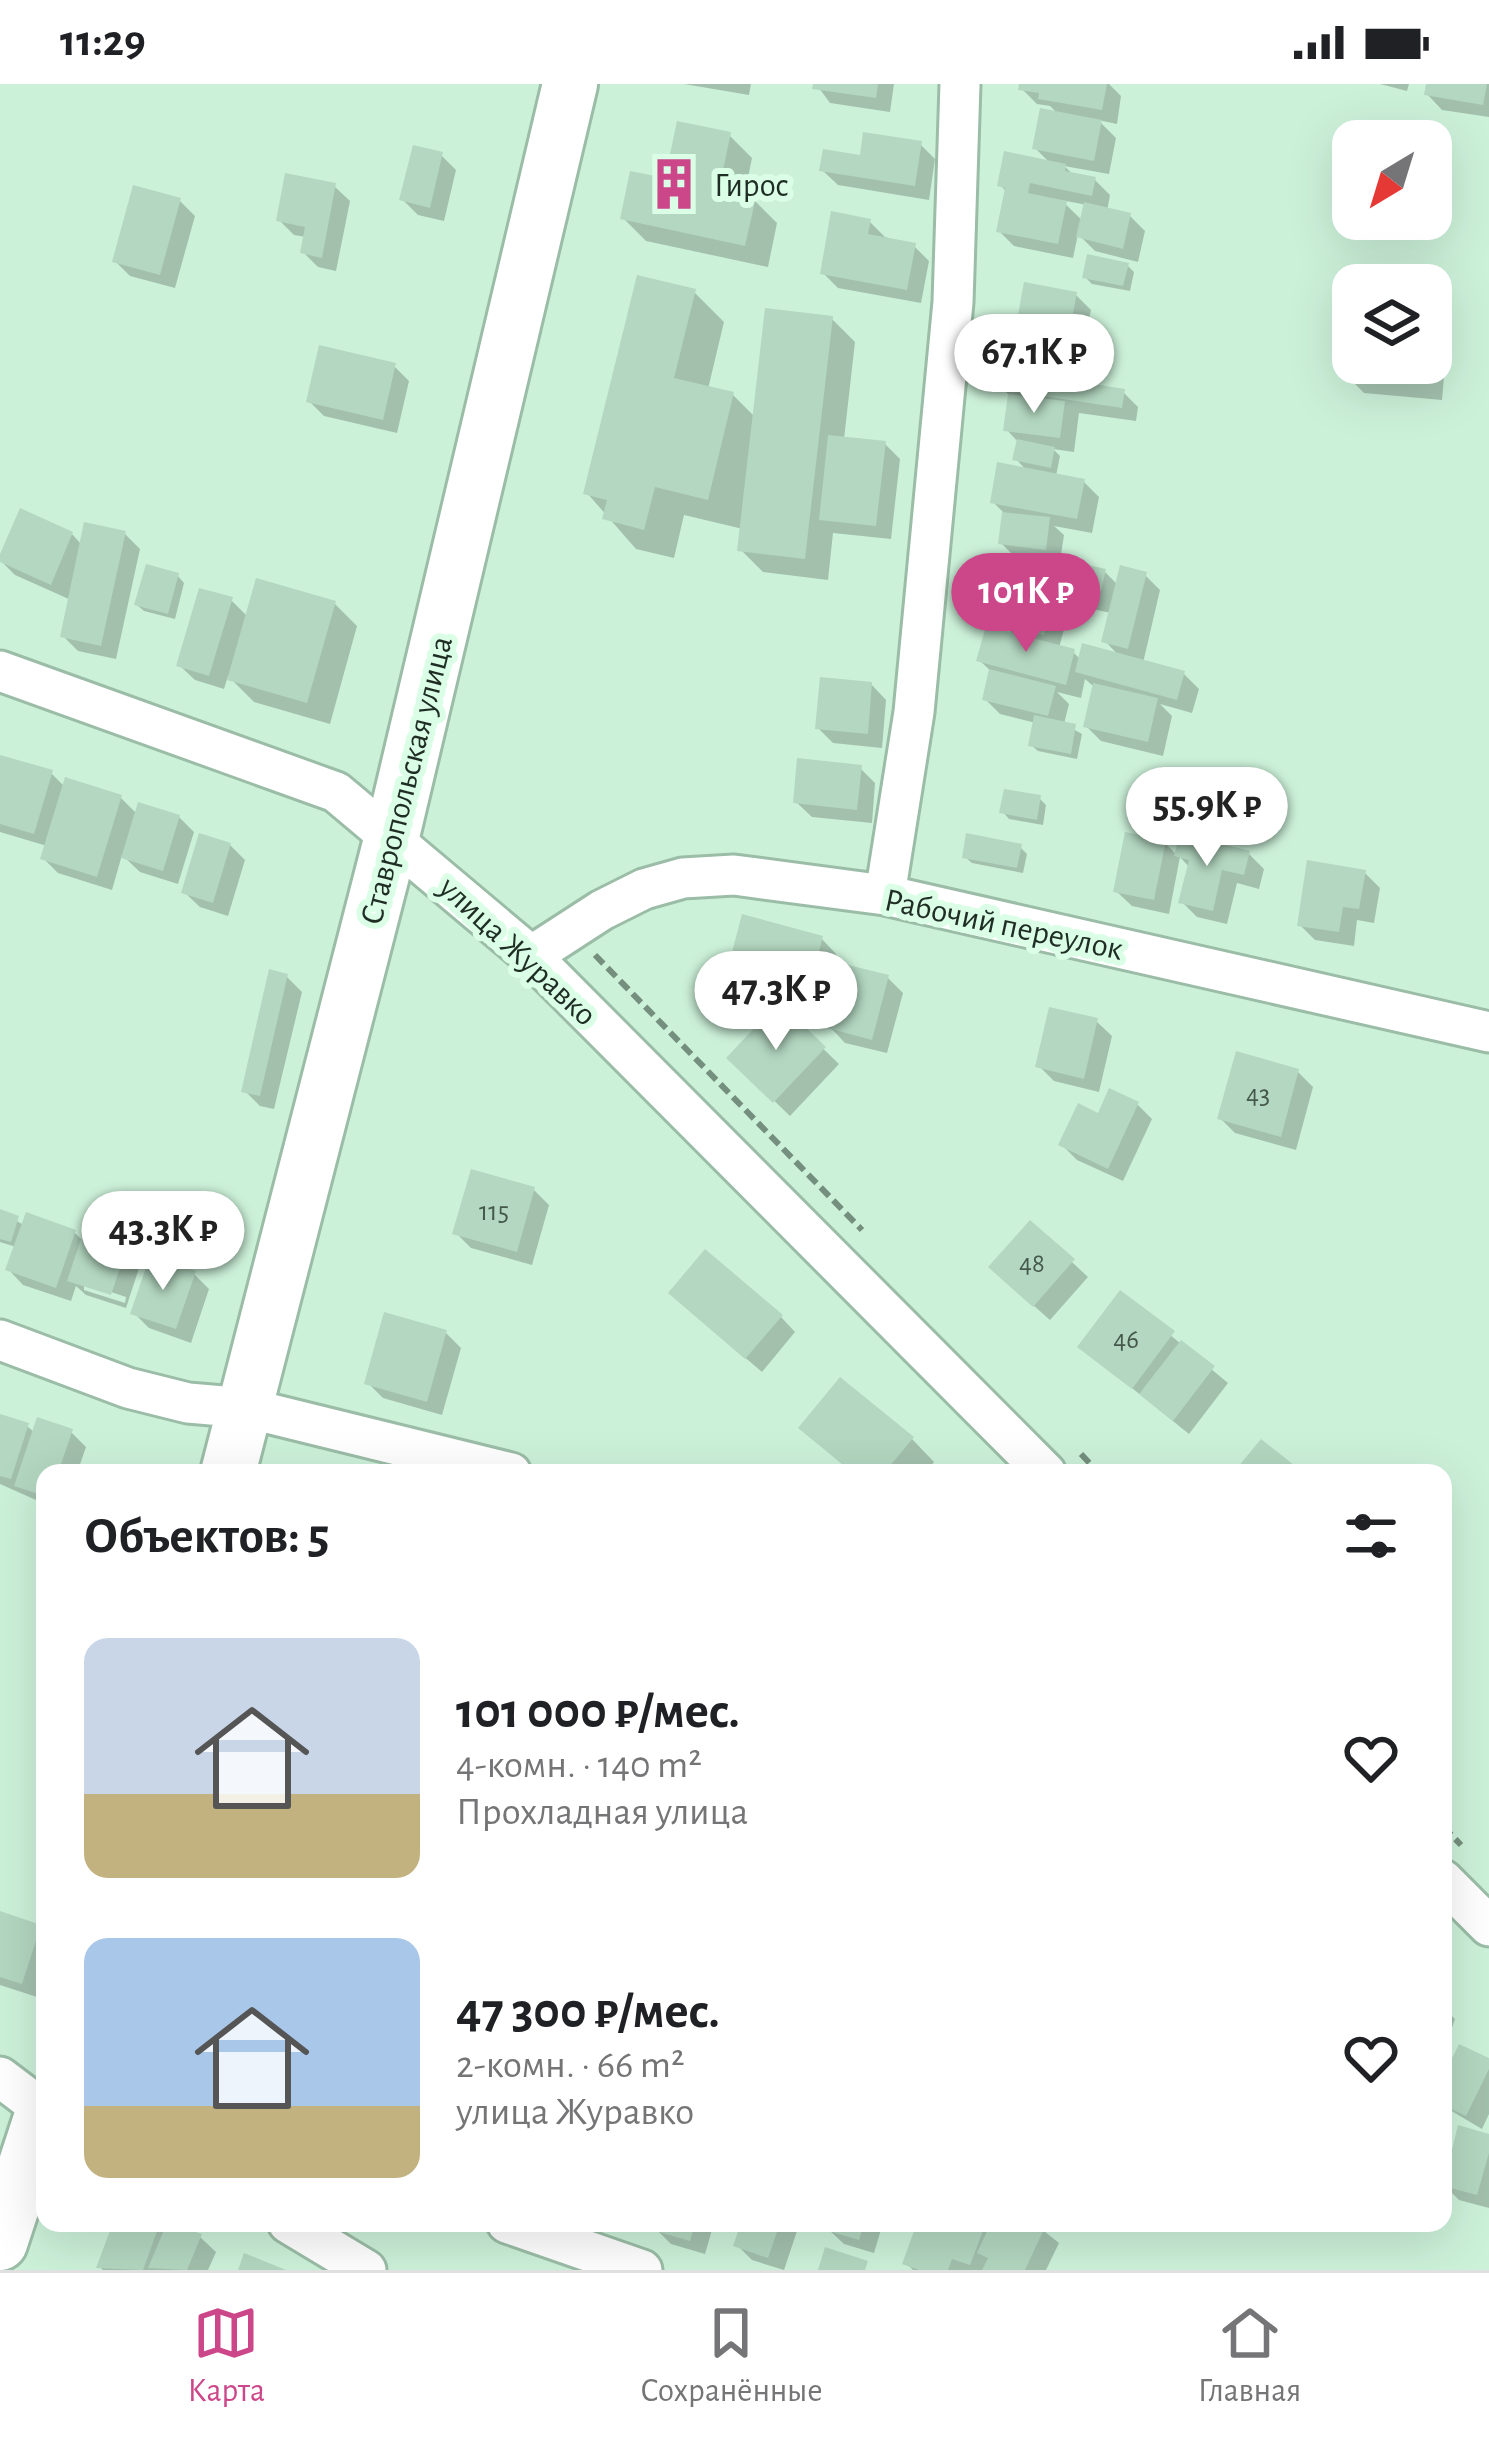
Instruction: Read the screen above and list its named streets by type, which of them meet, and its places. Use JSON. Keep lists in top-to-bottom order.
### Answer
{
  "streets": {
    "street": ["Ставропольская улица", "Рабочий переулок", "улица Журавко"]
  },
  "crossings": [
    ["Ставропольская улица", "улица Журавко"],
    ["Рабочий переулок", "улица Журавко"]
  ],
  "places": {
    "building": ["Гирос"]
  },
  "house_numbers": [
    "43",
    "115",
    "48",
    "46"
  ],
  "north": "bottom left",
  "page": {
    "status": "11:29",
    "price": [
      "67.1K ₽",
      "101K ₽",
      "55.9K ₽",
      "47.3K ₽",
      "43.3K ₽"
    ],
    "heading": "Объектов: 5",
    "list": [
      {
        "name": "101 000 ₽/мес.",
        "note": "4-комн. · 140 m² · Прохладная улица"
      },
      {
        "name": "47 300 ₽/мес.",
        "note": "2-комн. · 66 m² · улица Журавко"
      }
    ],
    "tabs": ["Карта", "Сохранённые", "Главная"]
  }
}
